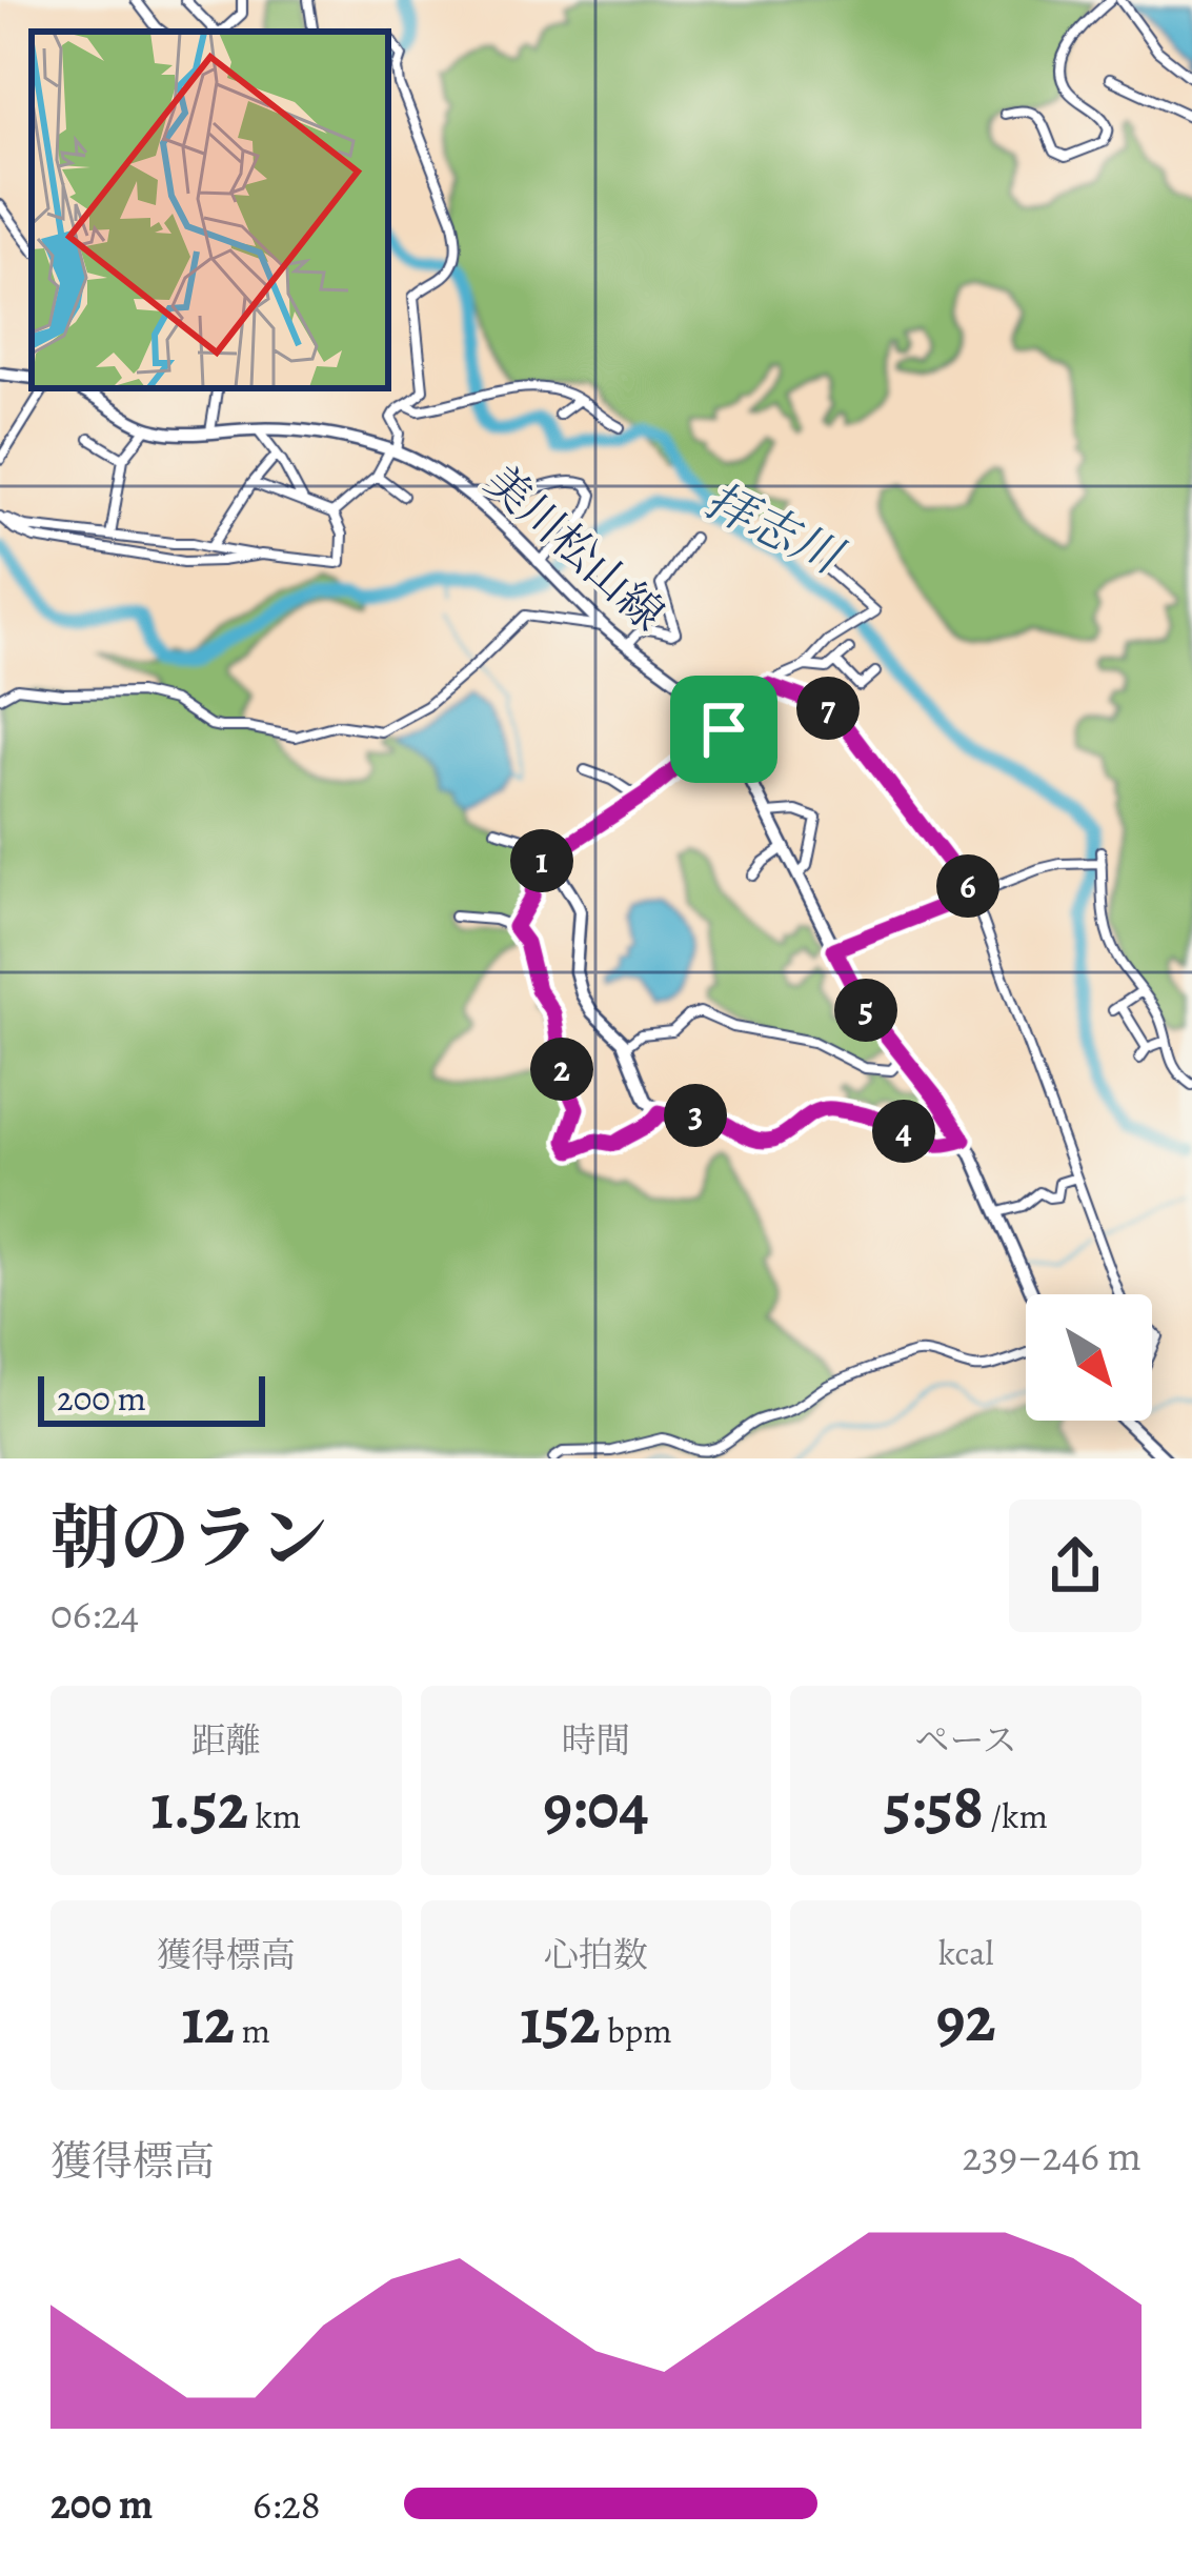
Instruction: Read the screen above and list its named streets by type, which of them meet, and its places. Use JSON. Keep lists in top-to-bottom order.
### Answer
{
  "streets": {
    "main road": ["美川松山線"]
  },
  "water": ["拝志川"],
  "scale_bar": "200 m",
  "north": "bottom right",
  "page": {
    "pins": [
      "7",
      "1",
      "6",
      "5",
      "2",
      "3",
      "4"
    ],
    "scale": "200 m",
    "heading": ["朝のラン", "06:24"],
    "stats": [
      ["距離", "1.52 km"],
      ["時間", "9:04"],
      ["ペース", "5:58 /km"],
      ["獲得標高", "12 m"],
      ["心拍数", "152 bpm"],
      ["kcal", "92"]
    ],
    "chart": ["獲得標高", "239–246 m"],
    "list": [
      {
        "name": "200 m",
        "note": "6:28"
      }
    ]
  }
}
